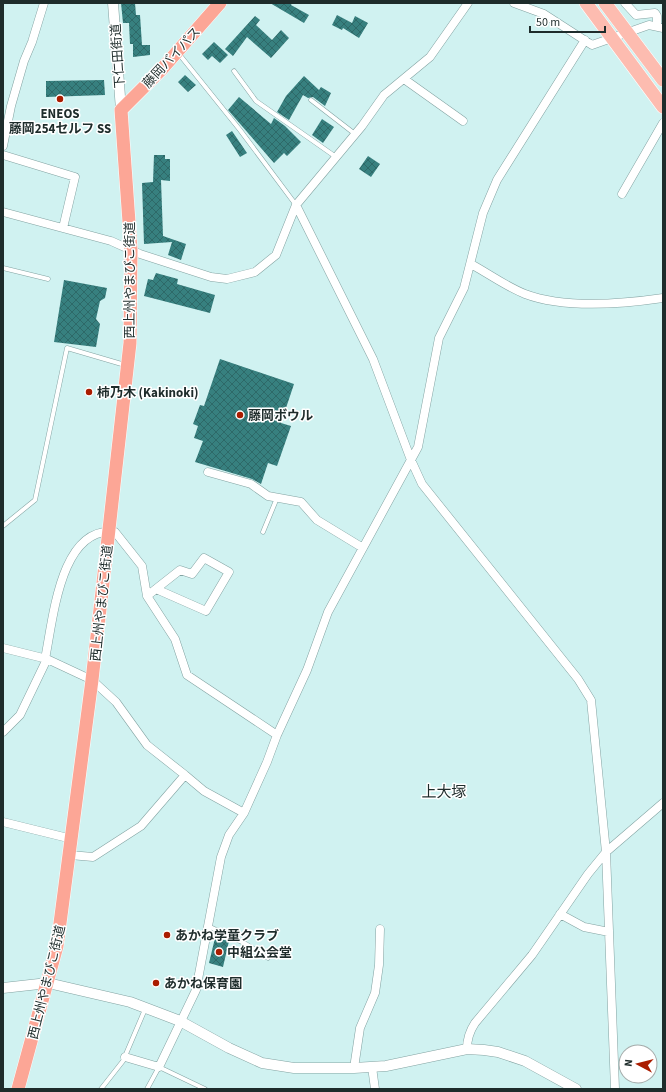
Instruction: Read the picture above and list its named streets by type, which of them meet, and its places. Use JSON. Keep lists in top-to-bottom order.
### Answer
{
  "streets": {
    "highway": ["藤岡バイパス", "西上州やまびこ街道"],
    "street": ["下仁田街道"]
  },
  "crossings": [
    ["下仁田街道", "藤岡バイパス"],
    ["下仁田街道", "西上州やまびこ街道"],
    ["藤岡バイパス", "西上州やまびこ街道"]
  ],
  "districts": ["上大塚"],
  "places": [
    "ENEOS 藤岡254セルフ SS",
    "柿乃木 (Kakinoki)",
    "藤岡ボウル",
    "あかね学童クラブ",
    "中組公会堂",
    "あかね保育園"
  ],
  "scale_bar": "50 m",
  "north": "left"
}
